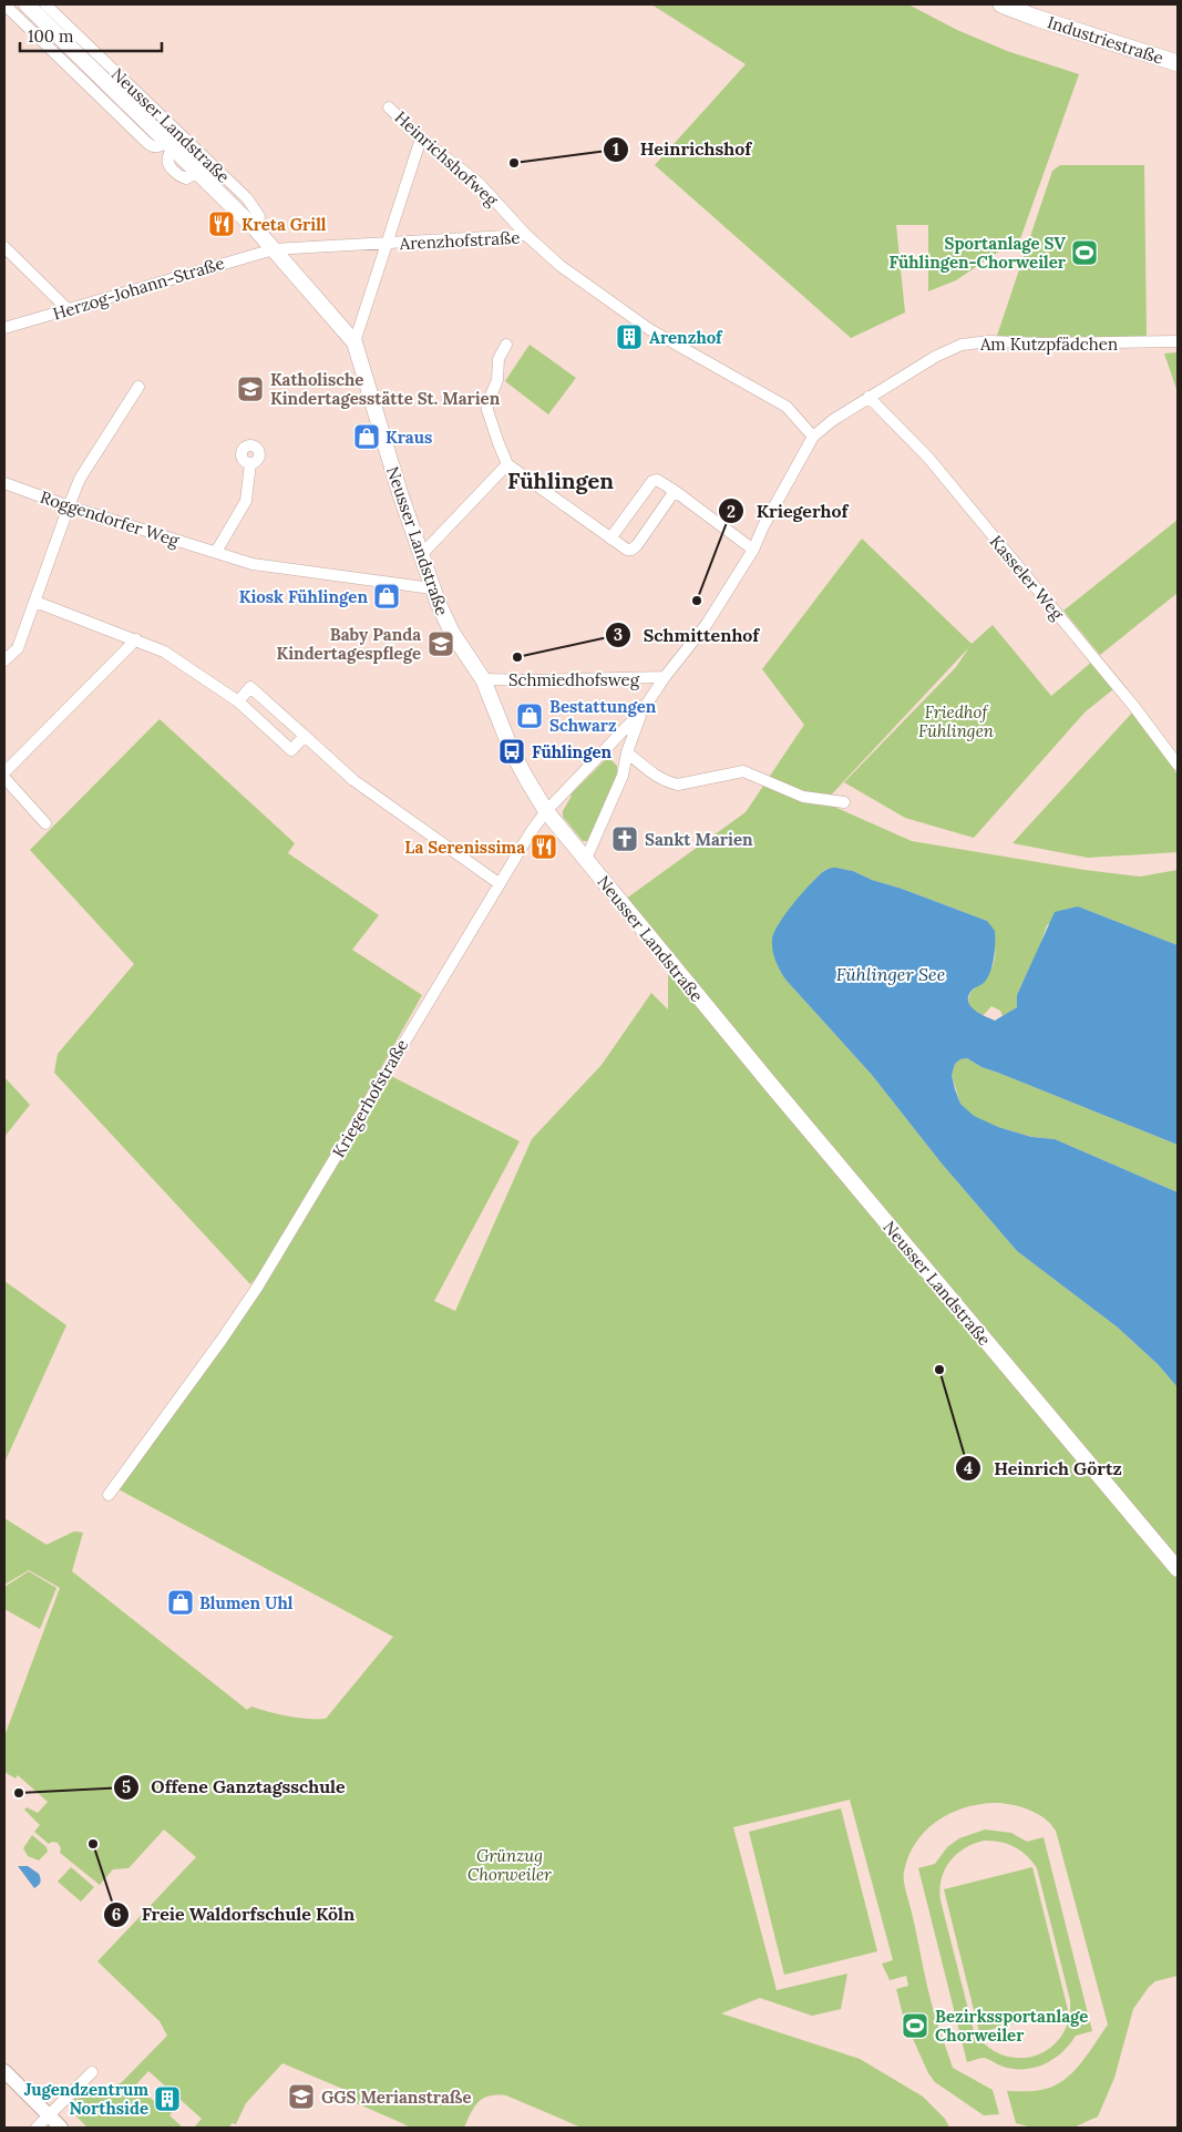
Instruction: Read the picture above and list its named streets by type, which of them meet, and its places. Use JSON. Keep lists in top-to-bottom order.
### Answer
{
  "streets": {
    "main road": ["Industriestraße", "Neusser Landstraße"],
    "street": [
      "Heinrichshofweg",
      "Arenzhofstraße",
      "Herzog-Johann-Straße",
      "Am Kutzpfädchen",
      "Roggendorfer Weg",
      "Kasseler Weg",
      "Schmiedhofsweg",
      "Kriegerhofstraße"
    ]
  },
  "crossings": [
    ["Neusser Landstraße", "Arenzhofstraße"],
    ["Neusser Landstraße", "Herzog-Johann-Straße"],
    ["Neusser Landstraße", "Roggendorfer Weg"],
    ["Neusser Landstraße", "Schmiedhofsweg"],
    ["Neusser Landstraße", "Kriegerhofstraße"],
    ["Heinrichshofweg", "Arenzhofstraße"],
    ["Arenzhofstraße", "Herzog-Johann-Straße"],
    ["Arenzhofstraße", "Kriegerhofstraße"],
    ["Am Kutzpfädchen", "Kasseler Weg"],
    ["Am Kutzpfädchen", "Kriegerhofstraße"],
    ["Kasseler Weg", "Kriegerhofstraße"],
    ["Schmiedhofsweg", "Kriegerhofstraße"]
  ],
  "districts": ["Fühlingen"],
  "water": ["Fühlinger See"],
  "parks": ["Friedhof Fühlingen", "Grünzug Chorweiler"],
  "places": {
    "other": [
      "Heinrichshof",
      "Kriegerhof",
      "Schmittenhof",
      "Heinrich Görtz",
      "Offene Ganztagsschule",
      "Freie Waldorfschule Köln"
    ],
    "restaurant": ["Kreta Grill", "La Serenissima"],
    "sports": ["Sportanlage SV Fühlingen-Chorweiler", "Bezirkssportanlage Chorweiler"],
    "building": ["Arenzhof", "Jugendzentrum Northside"],
    "school or university": ["Katholische Kindertagesstätte St. Marien", "Baby Panda Kindertagespflege", "GGS Merianstraße"],
    "shop": [
      "Kraus",
      "Kiosk Fühlingen",
      "Bestattungen Schwarz",
      "Blumen Uhl"
    ],
    "bus stop": ["Fühlingen"],
    "church": ["Sankt Marien"]
  },
  "scale_bar": "100 m"
}
